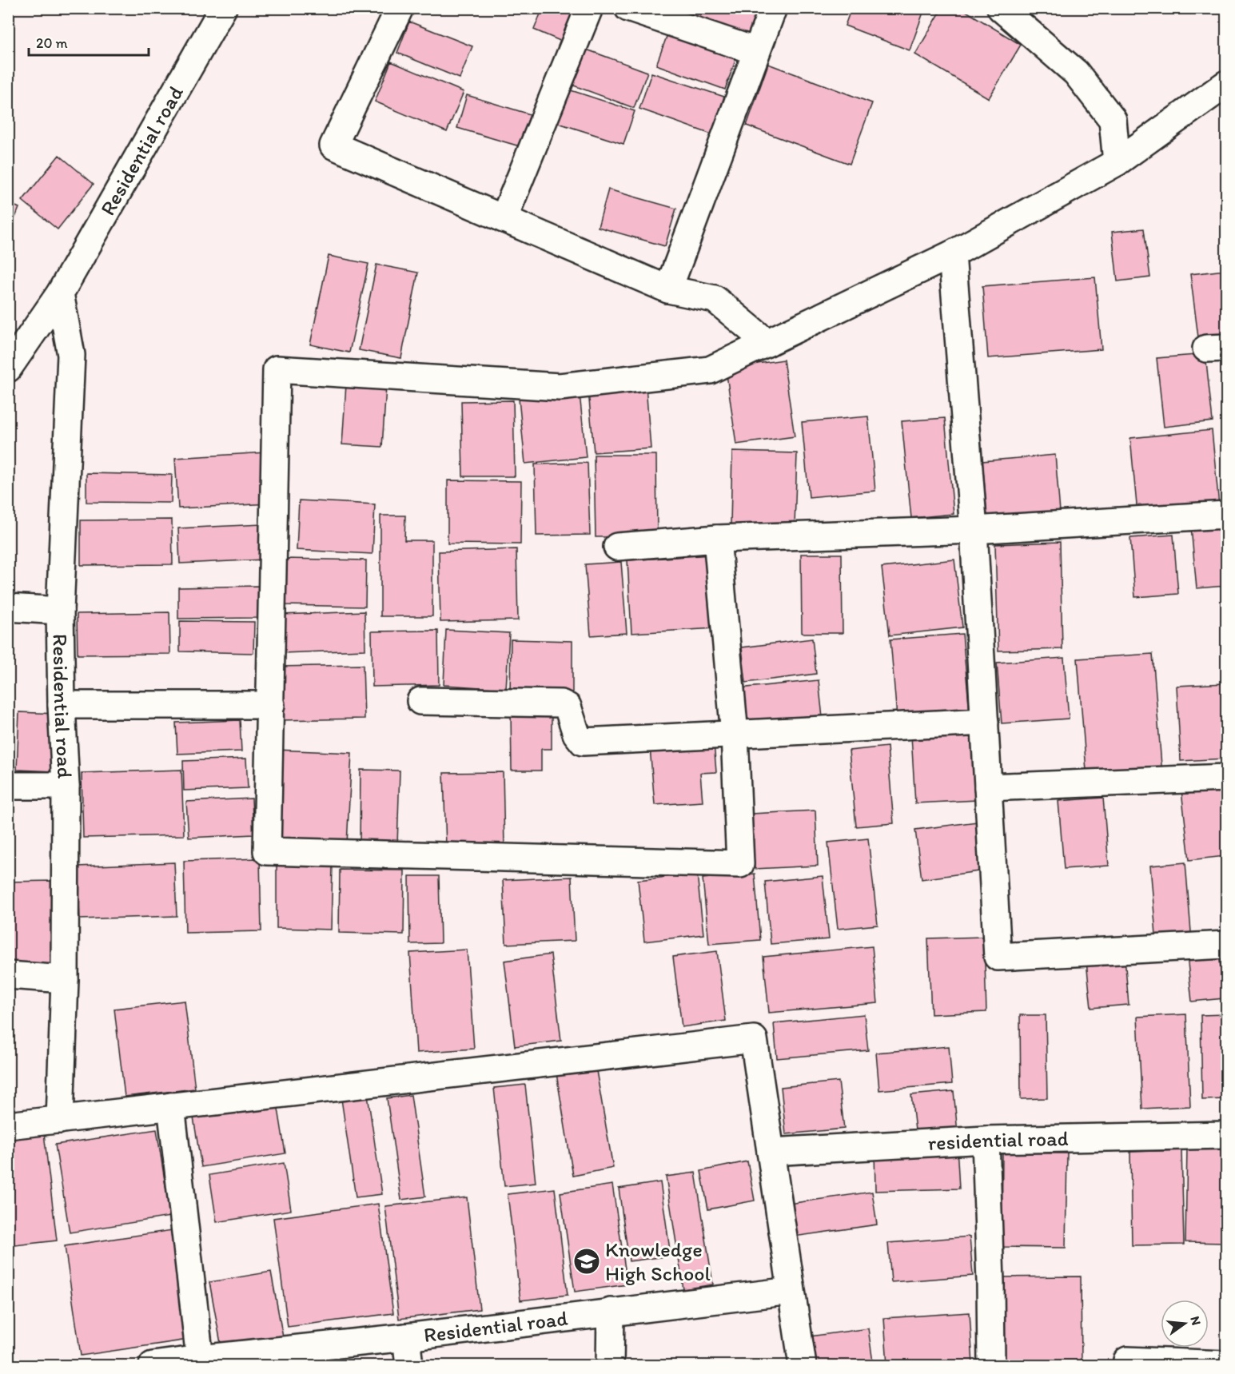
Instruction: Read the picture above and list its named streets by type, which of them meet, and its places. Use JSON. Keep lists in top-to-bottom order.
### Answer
{
  "streets": {
    "street": ["Residential road", "residential road"]
  },
  "places": {
    "school or university": ["Knowledge High School"]
  },
  "scale_bar": "20 m",
  "north": "right"
}
